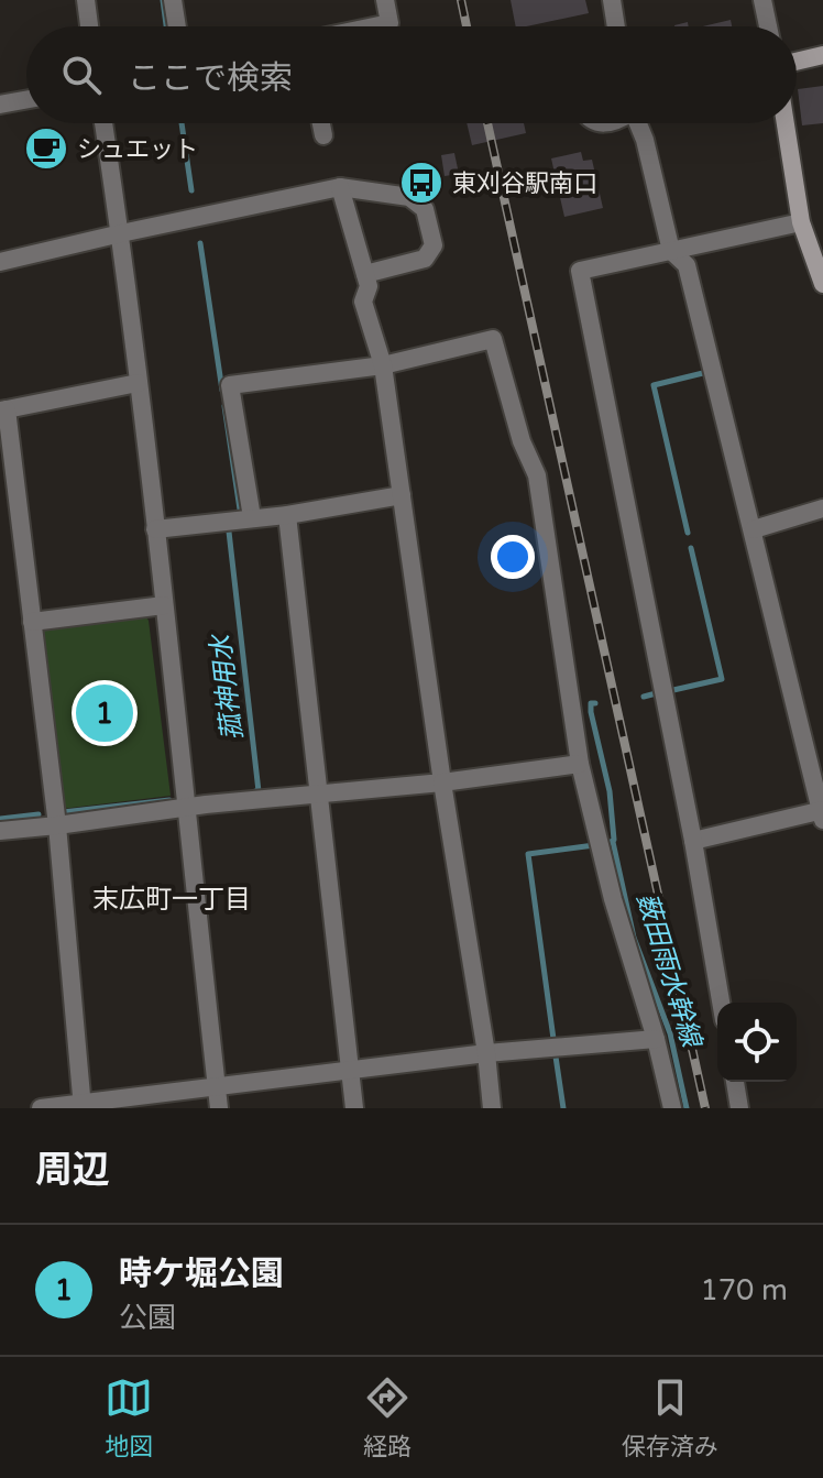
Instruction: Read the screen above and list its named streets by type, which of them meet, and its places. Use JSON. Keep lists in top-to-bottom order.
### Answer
{
  "districts": ["末広町一丁目"],
  "water": ["菰神用水", "薮田雨水幹線"],
  "places": {
    "cafe": ["シュエット"],
    "bus stop": ["東刈谷駅南口"]
  },
  "page": {
    "search": "ここで検索",
    "pins": "1",
    "heading": "周辺",
    "list": [
      {
        "mark": "1",
        "name": "時ケ堀公園",
        "note": "公園",
        "value": "170 m"
      }
    ],
    "nav": ["地図", "経路", "保存済み"]
  }
}
